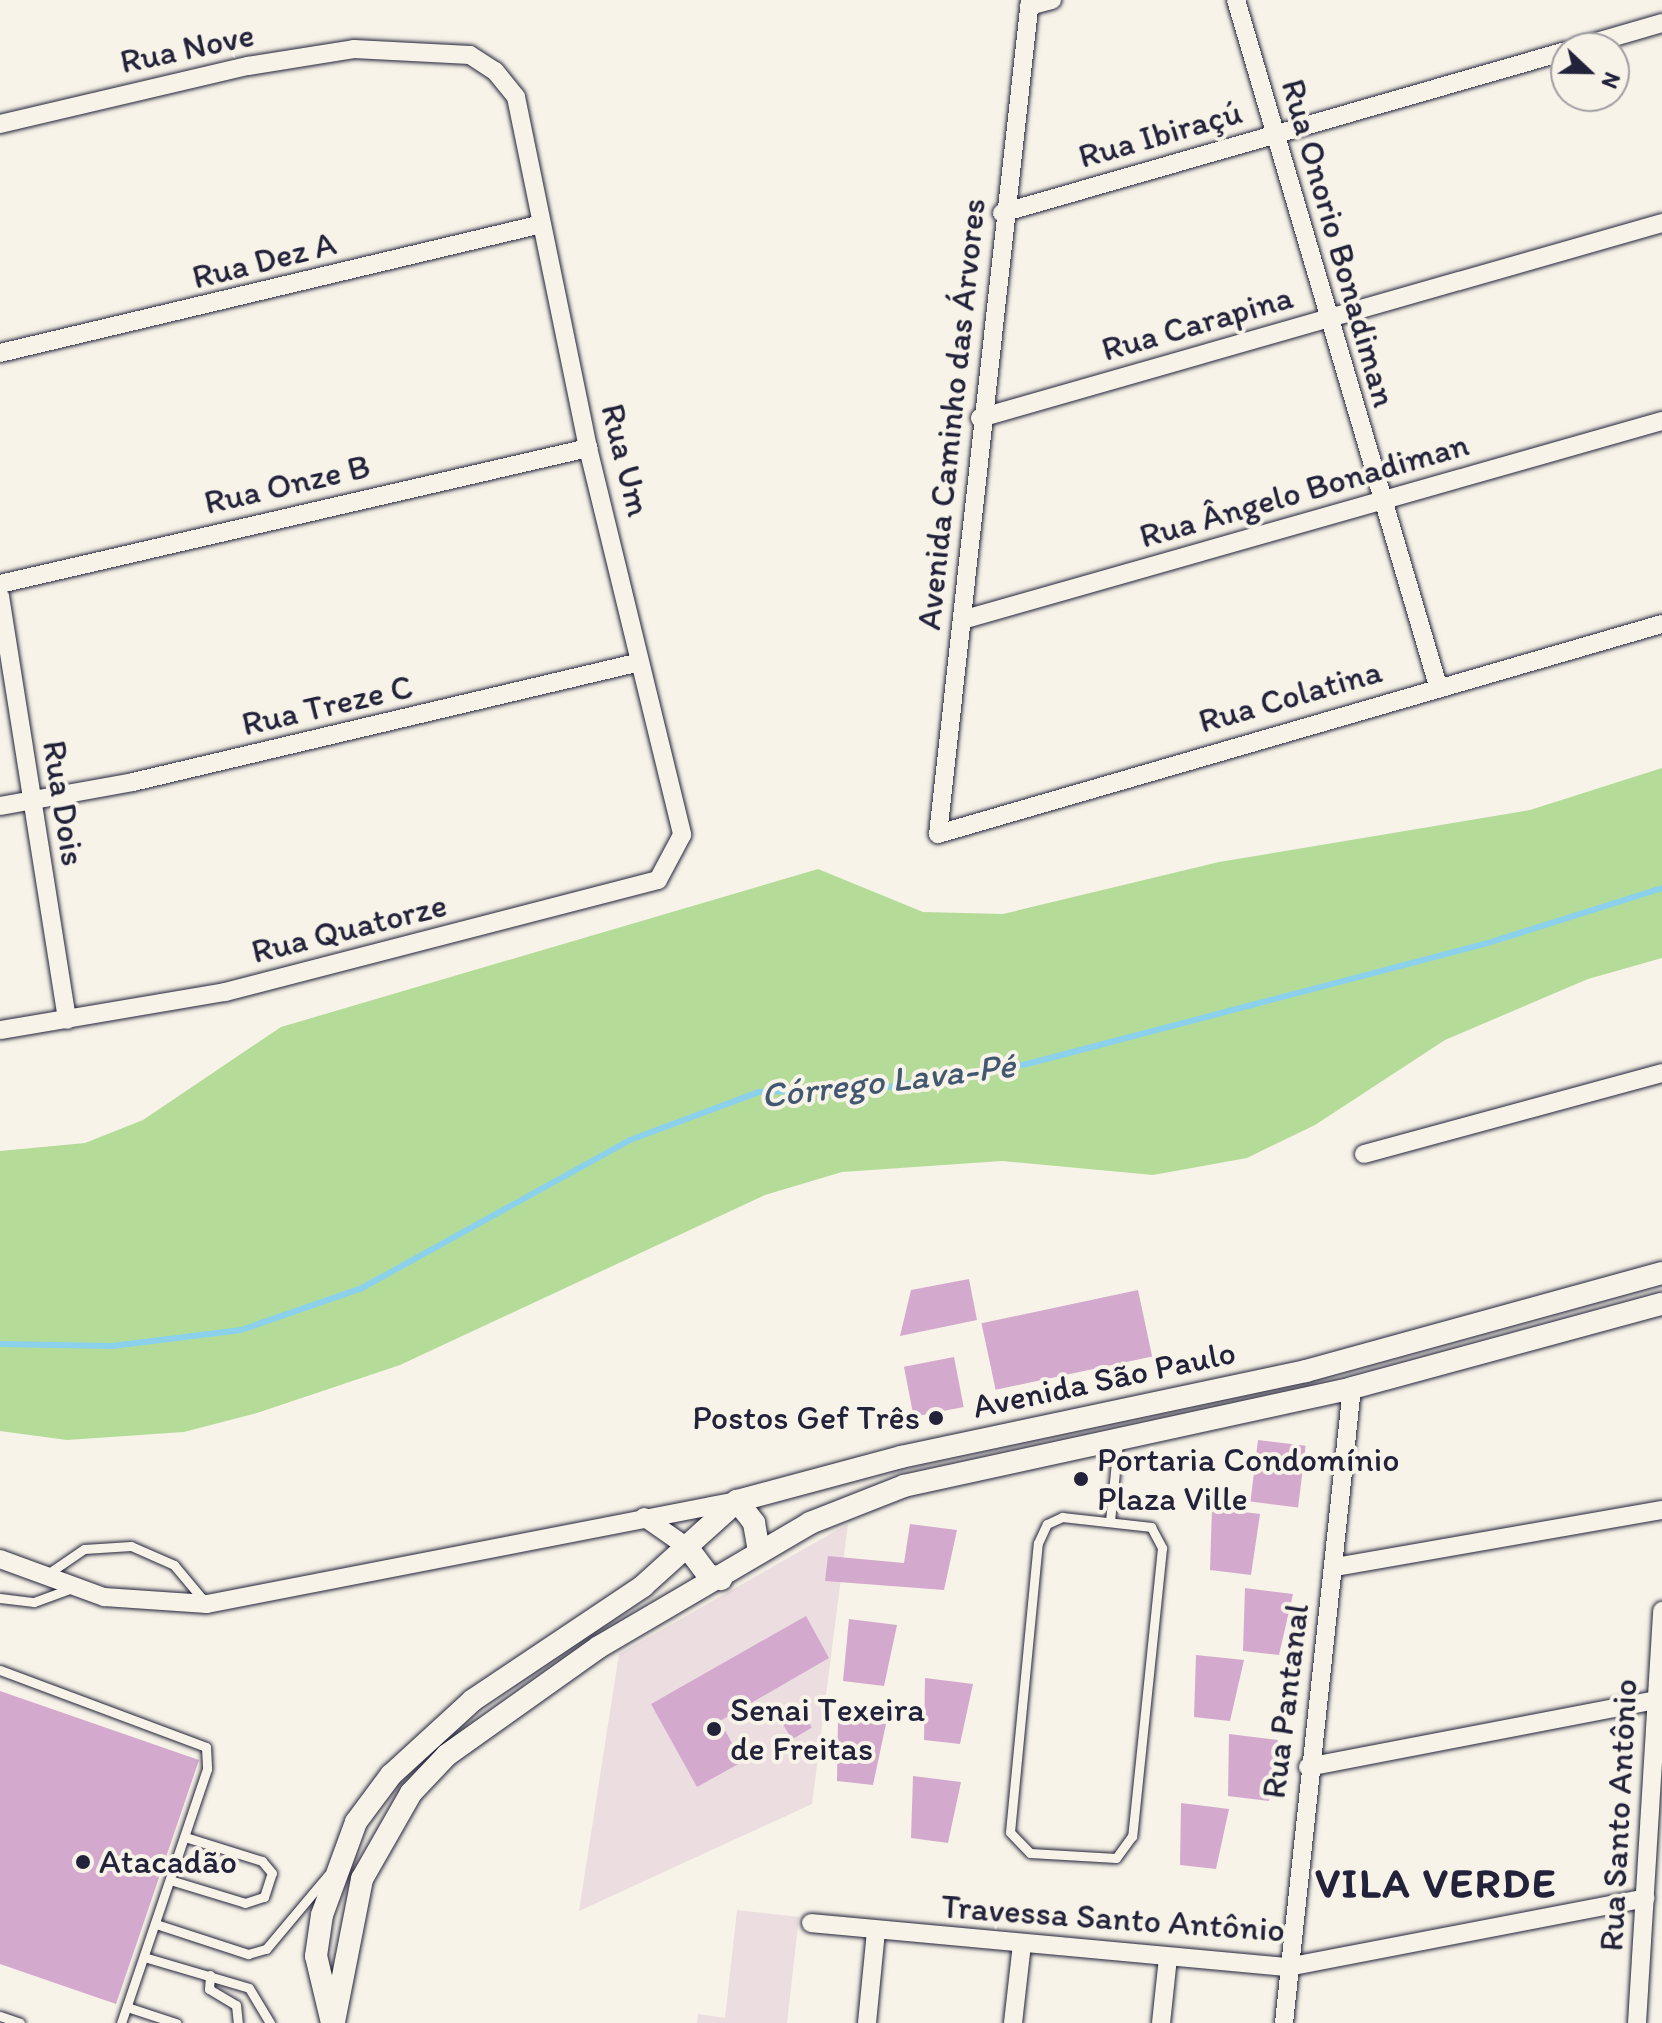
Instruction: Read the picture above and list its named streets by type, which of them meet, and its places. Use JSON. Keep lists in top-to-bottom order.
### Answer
{
  "streets": {
    "street": [
      "Rua Nove",
      "Rua Ibiraçú",
      "Rua Onorio Bonadiman",
      "Rua Dez A",
      "Rua Carapina",
      "Avenida Caminho das Árvores",
      "Rua Um",
      "Rua Onze B",
      "Rua Ângelo Bonadiman",
      "Rua Colatina",
      "Rua Treze C",
      "Rua Dois",
      "Rua Quatorze",
      "Avenida São Paulo",
      "Rua Pantanal",
      "Rua Santo Antônio",
      "Travessa Santo Antônio"
    ]
  },
  "crossings": [
    ["Rua Nove", "Rua Um"],
    ["Rua Ibiraçú", "Rua Onorio Bonadiman"],
    ["Rua Ibiraçú", "Avenida Caminho das Árvores"],
    ["Rua Onorio Bonadiman", "Rua Carapina"],
    ["Rua Onorio Bonadiman", "Rua Ângelo Bonadiman"],
    ["Rua Onorio Bonadiman", "Rua Colatina"],
    ["Rua Dez A", "Rua Um"],
    ["Rua Carapina", "Avenida Caminho das Árvores"],
    ["Avenida Caminho das Árvores", "Rua Ângelo Bonadiman"],
    ["Avenida Caminho das Árvores", "Rua Colatina"],
    ["Rua Um", "Rua Onze B"],
    ["Rua Um", "Rua Treze C"],
    ["Rua Um", "Rua Quatorze"],
    ["Rua Treze C", "Rua Dois"],
    ["Rua Dois", "Rua Quatorze"],
    ["Avenida São Paulo", "Rua Pantanal"],
    ["Rua Pantanal", "Travessa Santo Antônio"],
    ["Rua Santo Antônio", "Travessa Santo Antônio"]
  ],
  "districts": ["VILA VERDE"],
  "water": ["Córrego Lava-Pé"],
  "places": [
    "Postos Gef Três",
    "Portaria Condomínio Plaza Ville",
    "Senai Texeira de Freitas",
    "Atacadão"
  ],
  "north": "right"
}
